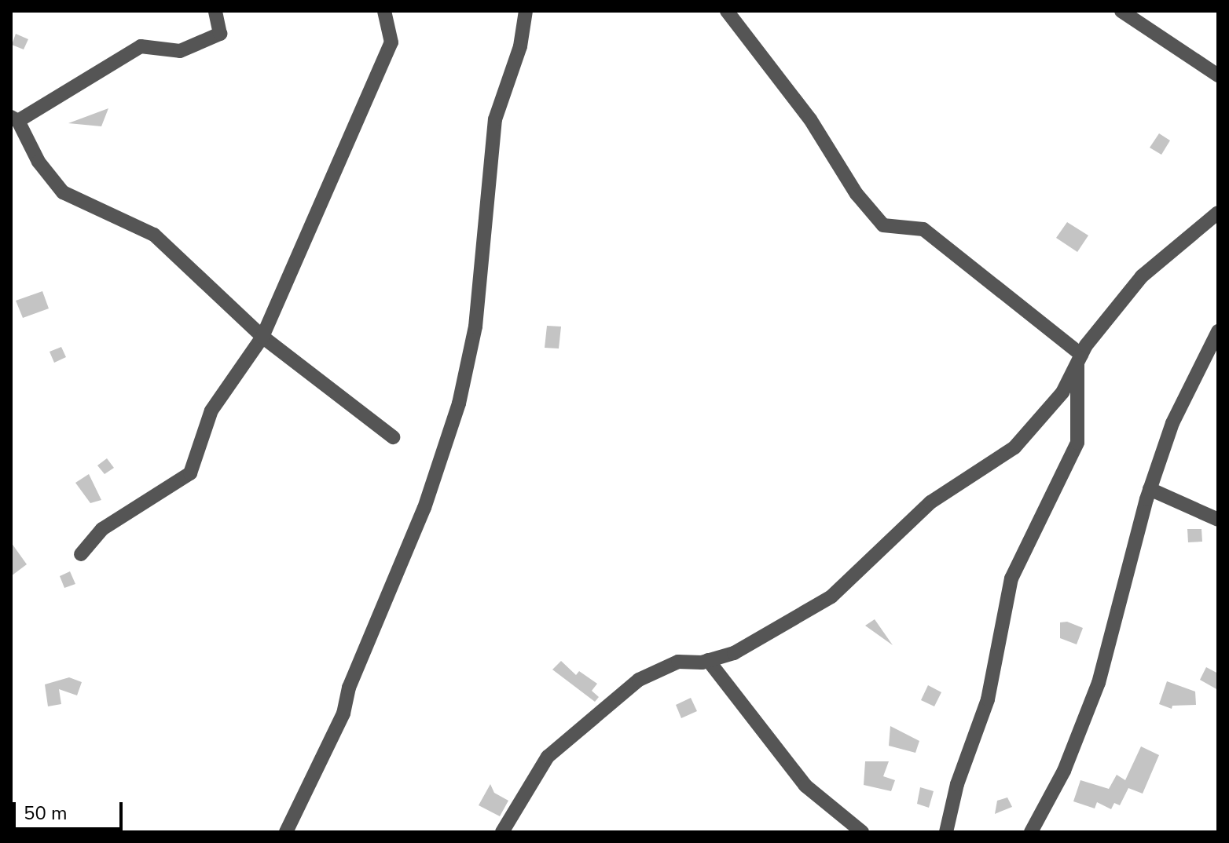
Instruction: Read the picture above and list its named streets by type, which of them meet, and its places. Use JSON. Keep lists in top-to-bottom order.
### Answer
{
  "scale_bar": "50 m"
}
